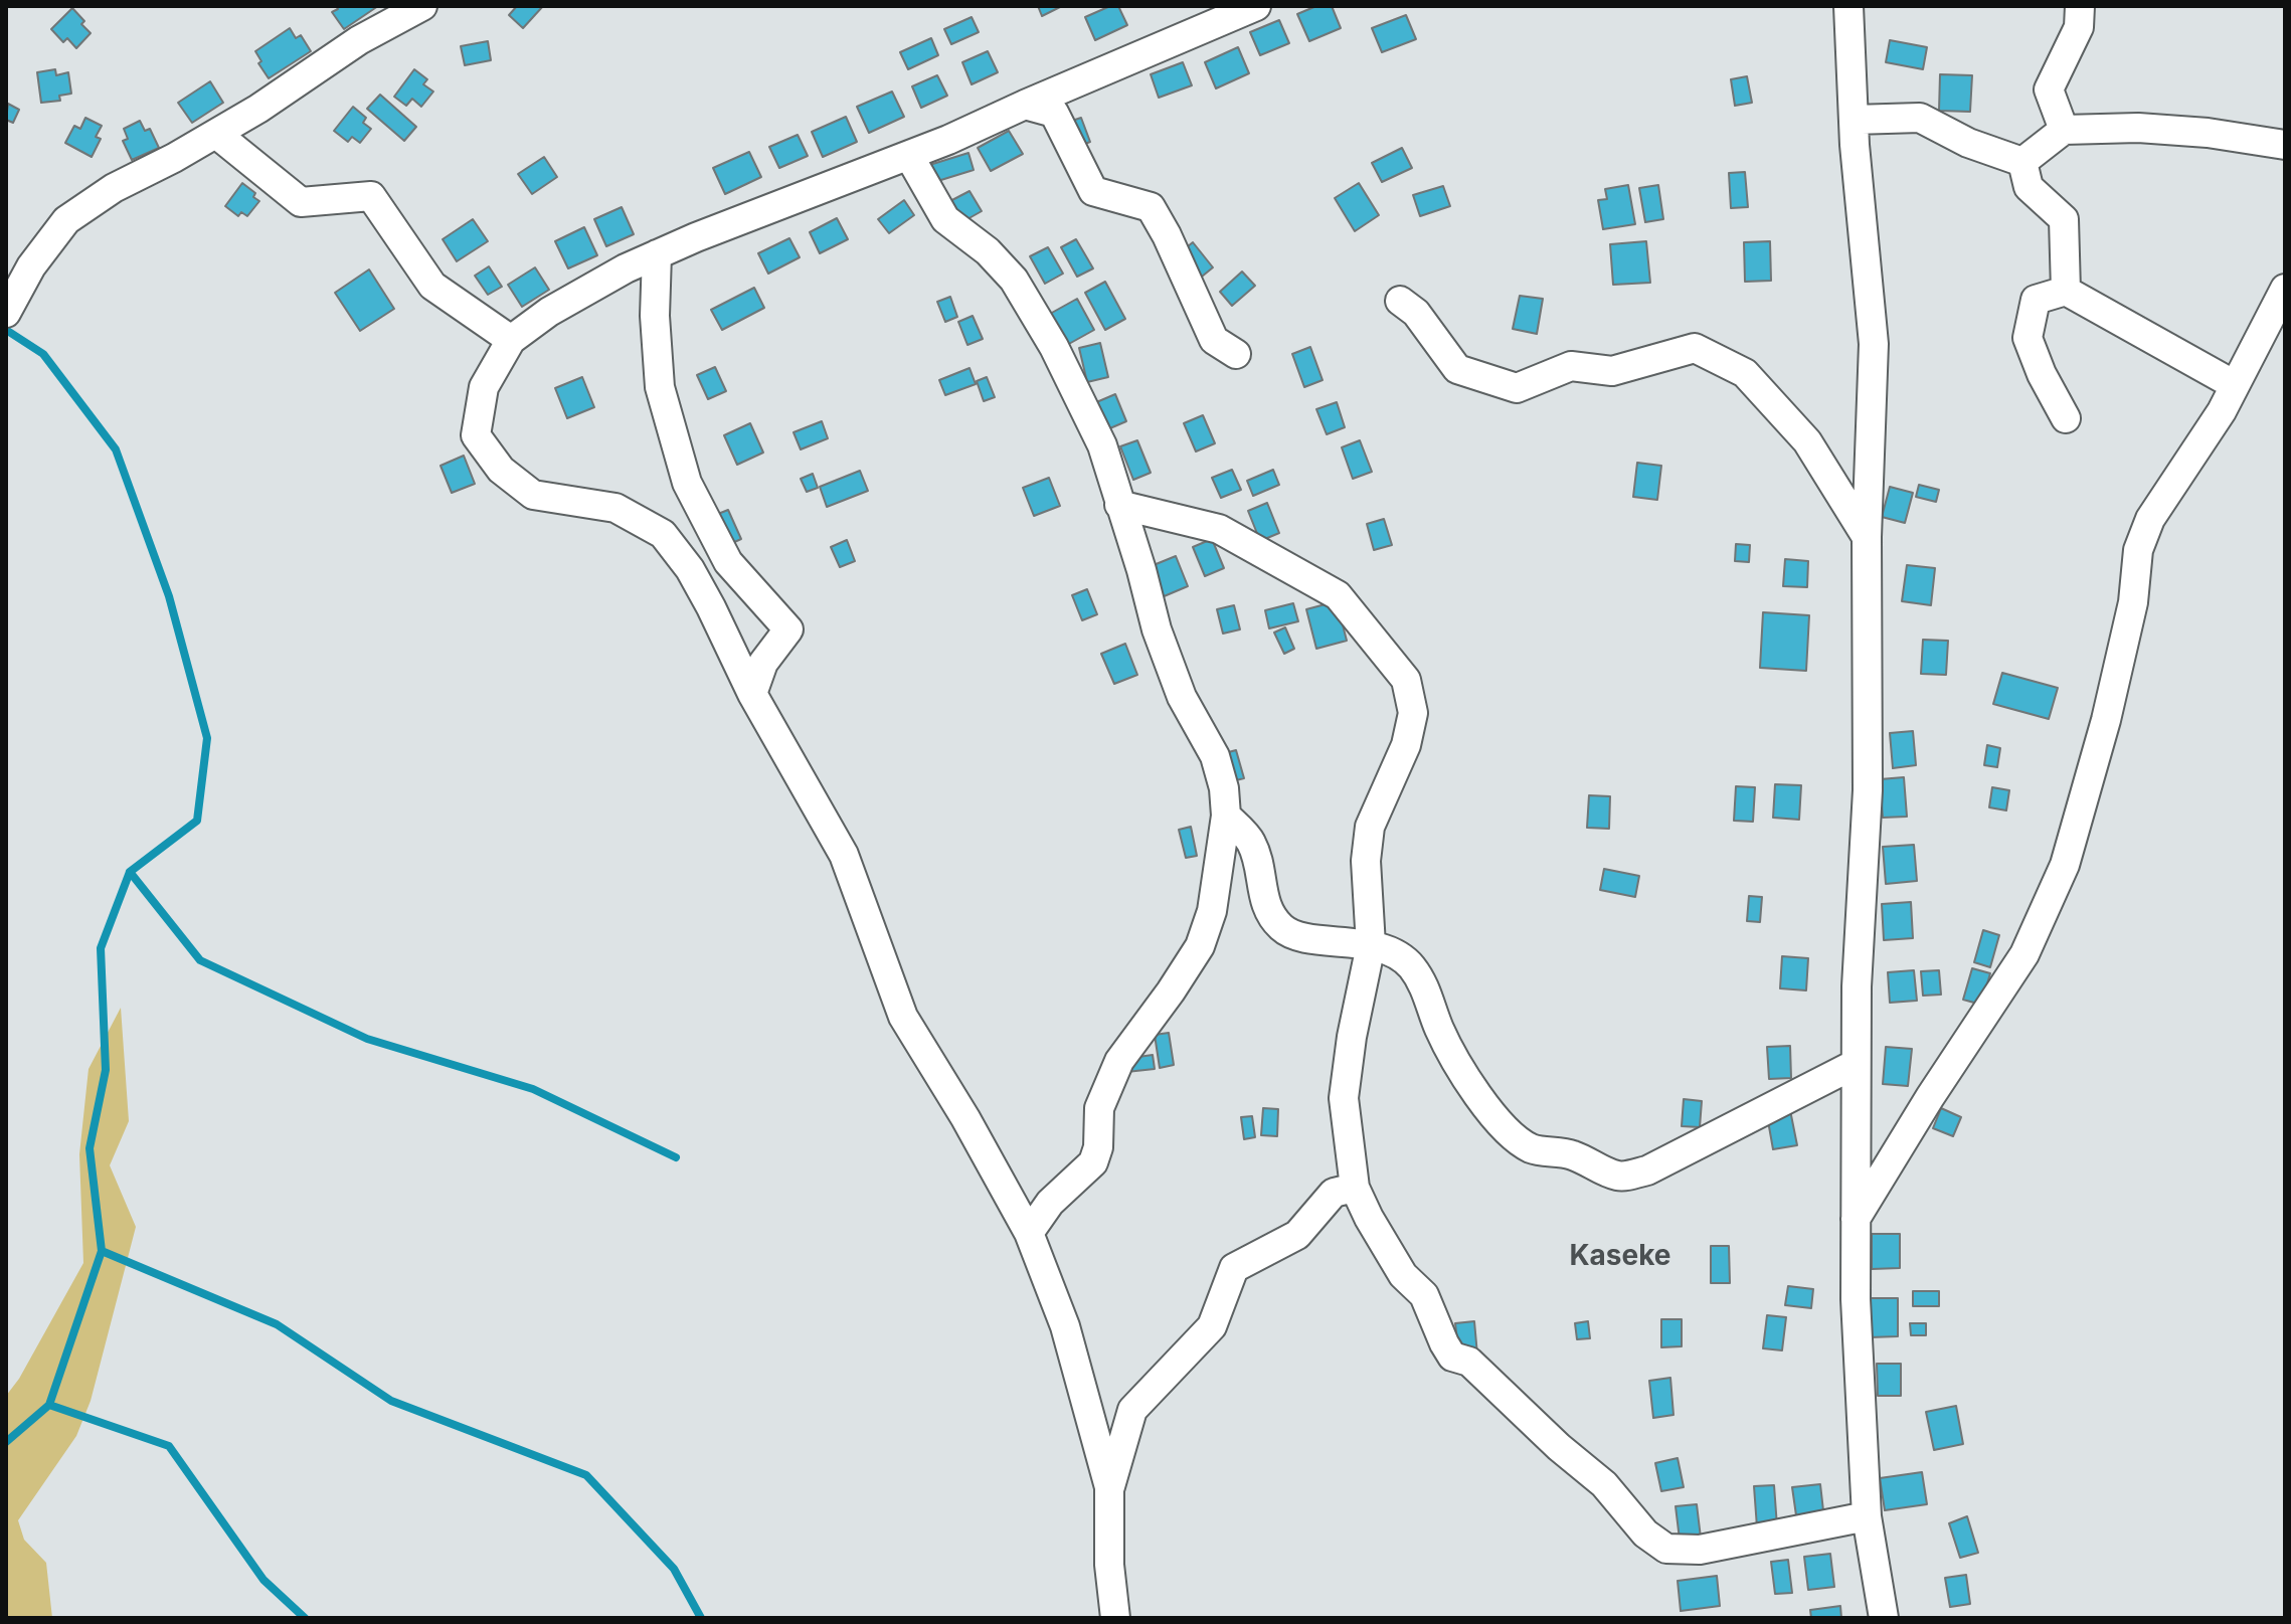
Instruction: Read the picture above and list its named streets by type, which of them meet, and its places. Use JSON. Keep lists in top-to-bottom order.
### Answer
{
  "districts": ["Kaseke"]
}
